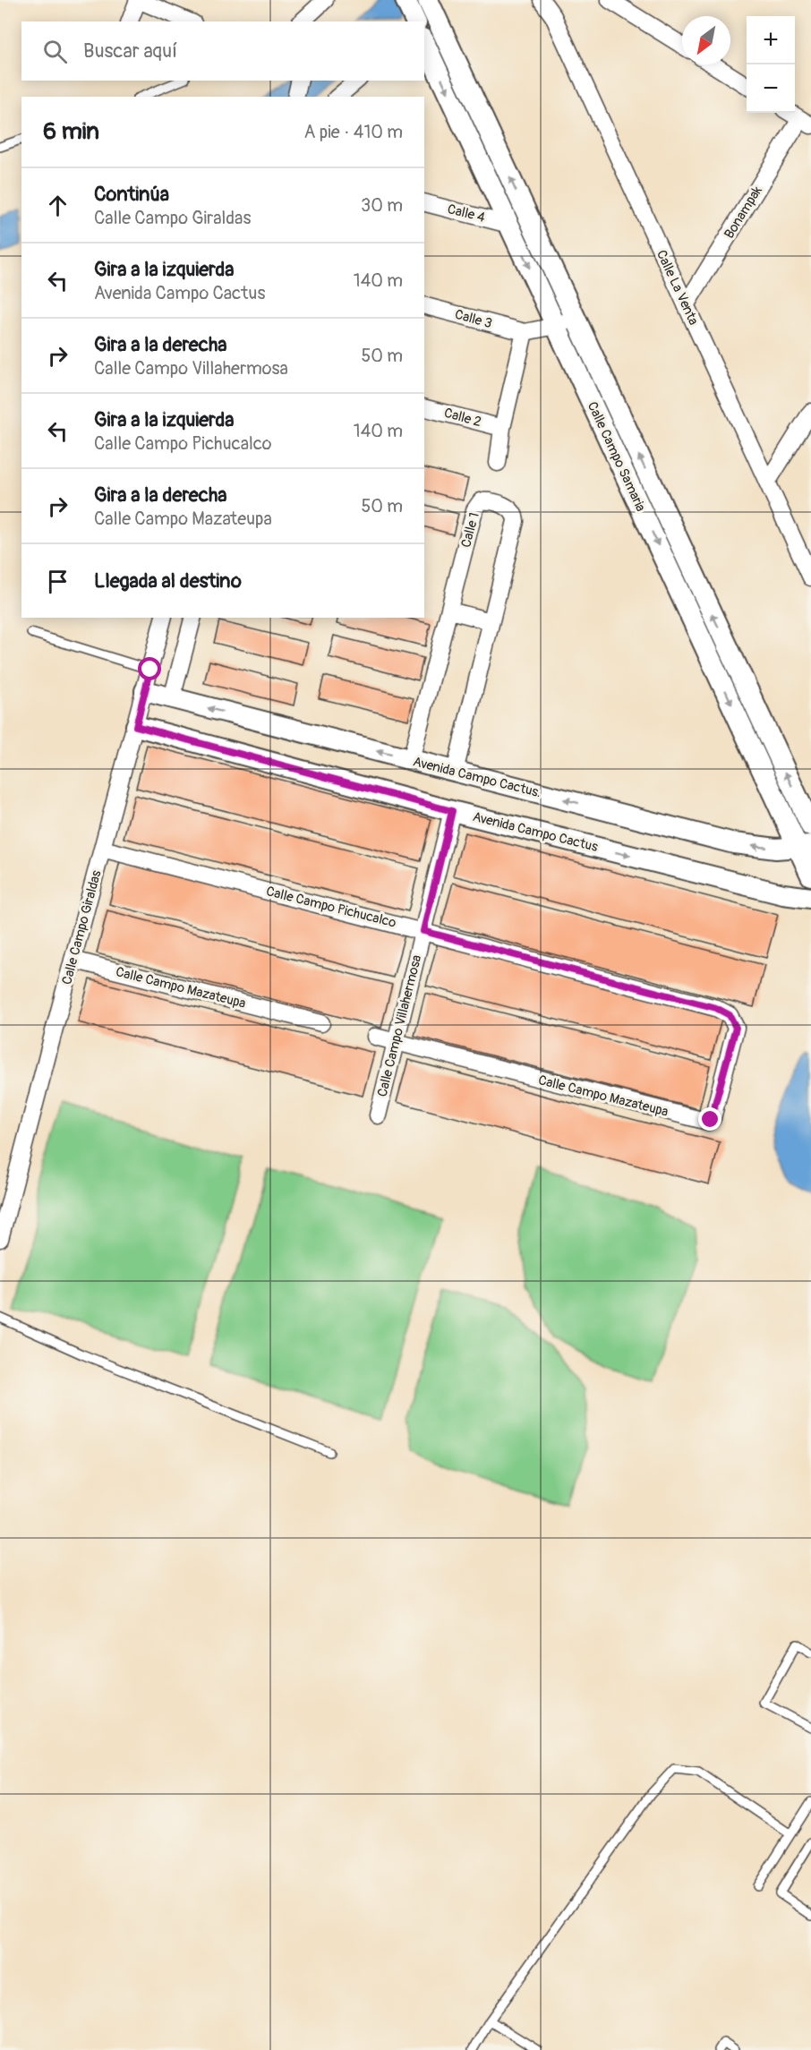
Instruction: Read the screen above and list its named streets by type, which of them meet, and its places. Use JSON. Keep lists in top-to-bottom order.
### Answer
{
  "streets": {
    "street": [
      "Bonampak",
      "Calle 4",
      "Calle La Venta",
      "Calle 3",
      "Calle 2",
      "Calle Campo Samaria",
      "Calle 1",
      "Avenida Campo Cactus.",
      "Avenida Campo Cactus",
      "Calle Campo Pichucalco",
      "Calle Campo Giraldas",
      "Calle Campo Mazateupa",
      "Calle Campo Villahermosa"
    ]
  },
  "crossings": [
    ["Bonampak", "Calle La Venta"],
    ["Calle 4", "Calle Campo Samaria"],
    ["Calle Campo Samaria", "Avenida Campo Cactus."],
    ["Calle 1", "Avenida Campo Cactus."],
    ["Avenida Campo Cactus.", "Calle Campo Giraldas"],
    ["Avenida Campo Cactus", "Calle Campo Giraldas"],
    ["Avenida Campo Cactus", "Calle Campo Villahermosa"],
    ["Calle Campo Pichucalco", "Calle Campo Giraldas"],
    ["Calle Campo Pichucalco", "Calle Campo Mazateupa"],
    ["Calle Campo Pichucalco", "Calle Campo Villahermosa"],
    ["Calle Campo Giraldas", "Calle Campo Mazateupa"],
    ["Calle Campo Mazateupa", "Calle Campo Villahermosa"]
  ],
  "one_way": ["Avenida Campo Cactus.", "Avenida Campo Cactus"],
  "north": "bottom left",
  "page": {
    "map_buttons": ["+", "−"],
    "search": "Buscar aquí",
    "heading": ["6 min", "A pie · 410 m"],
    "list": [
      ["Continúa", "Calle Campo Giraldas", "30 m"],
      ["Gira a la izquierda", "Avenida Campo Cactus", "140 m"],
      ["Gira a la derecha", "Calle Campo Villahermosa", "50 m"],
      ["Gira a la izquierda", "Calle Campo Pichucalco", "140 m"],
      ["Gira a la derecha", "Calle Campo Mazateupa", "50 m"],
      "Llegada al destino"
    ]
  }
}
